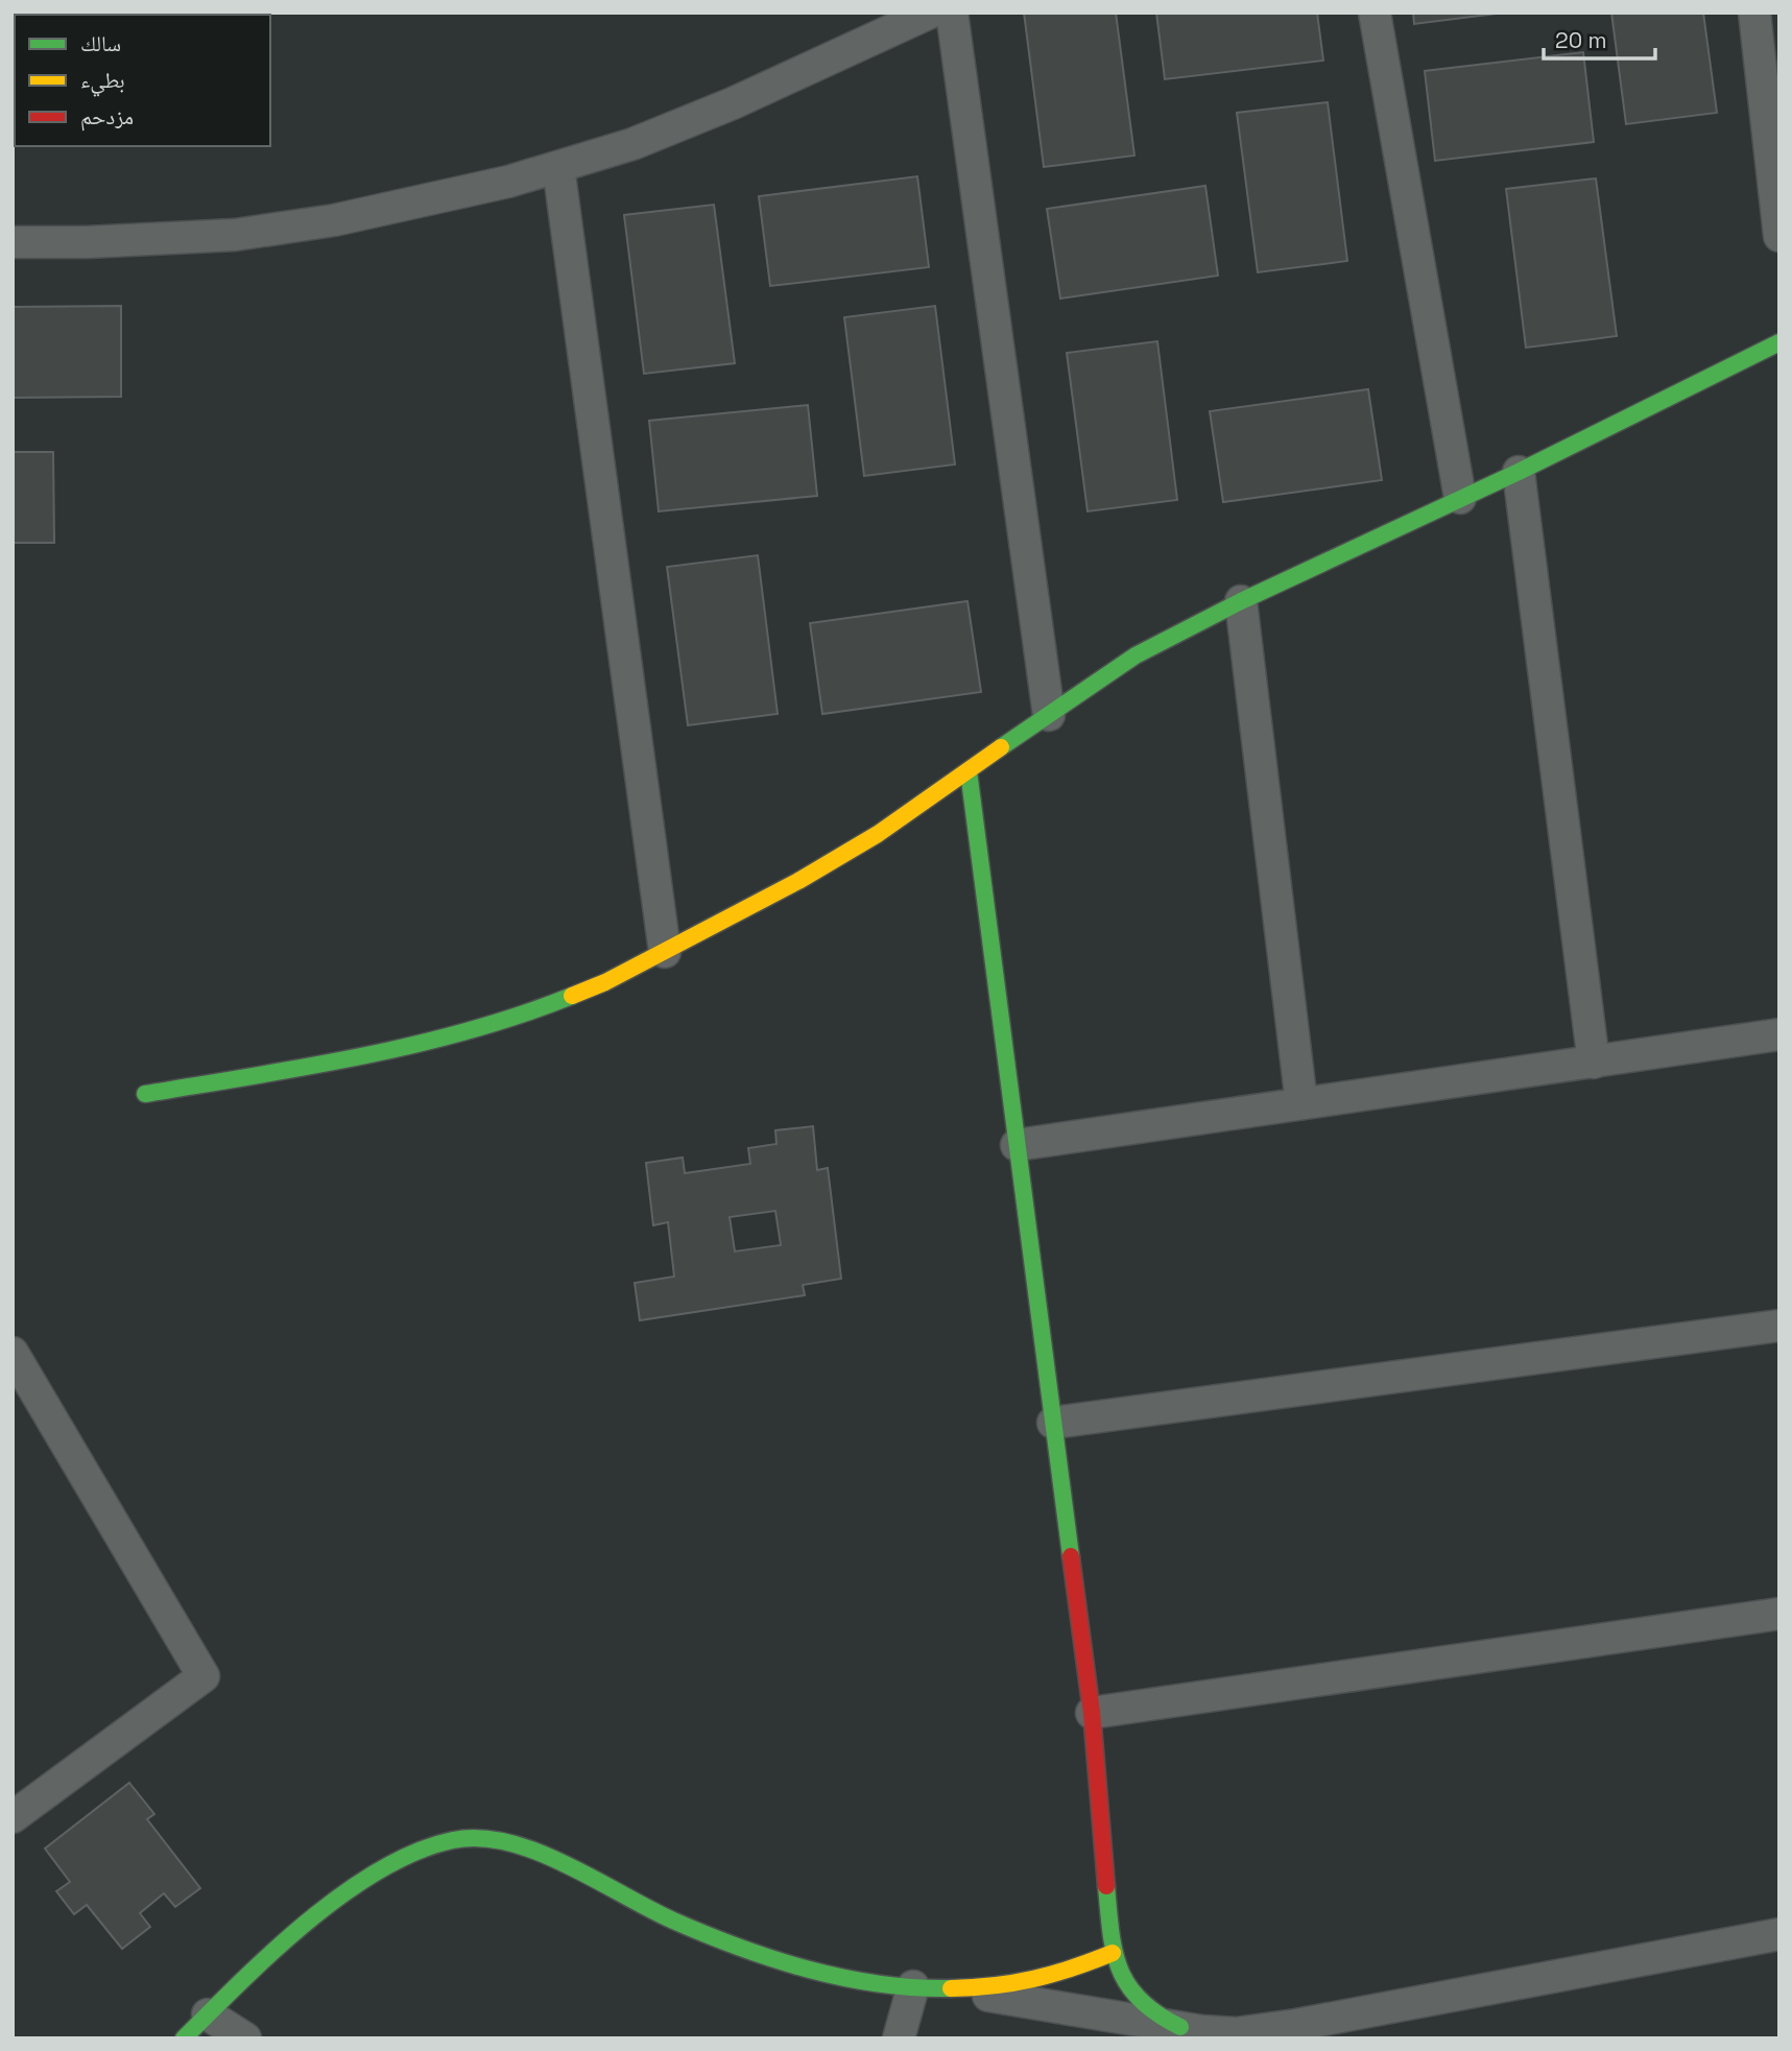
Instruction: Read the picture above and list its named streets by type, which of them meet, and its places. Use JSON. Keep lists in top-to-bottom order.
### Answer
{
  "legend": ["سالك", "بطيء", "مزدحم"],
  "scale_bar": "20 m"
}
